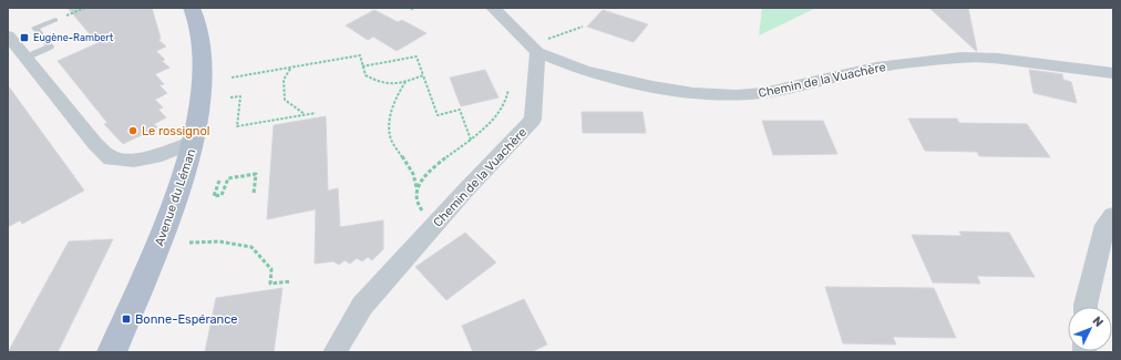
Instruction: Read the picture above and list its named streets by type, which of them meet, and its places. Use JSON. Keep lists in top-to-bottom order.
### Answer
{
  "streets": {
    "main road": ["Avenue du Léman"],
    "street": ["Chemin de la Vuachère"]
  },
  "places": {
    "transit": ["Eugène-Rambert", "Bonne-Espérance"],
    "other": ["Le rossignol"]
  },
  "north": "top right"
}
